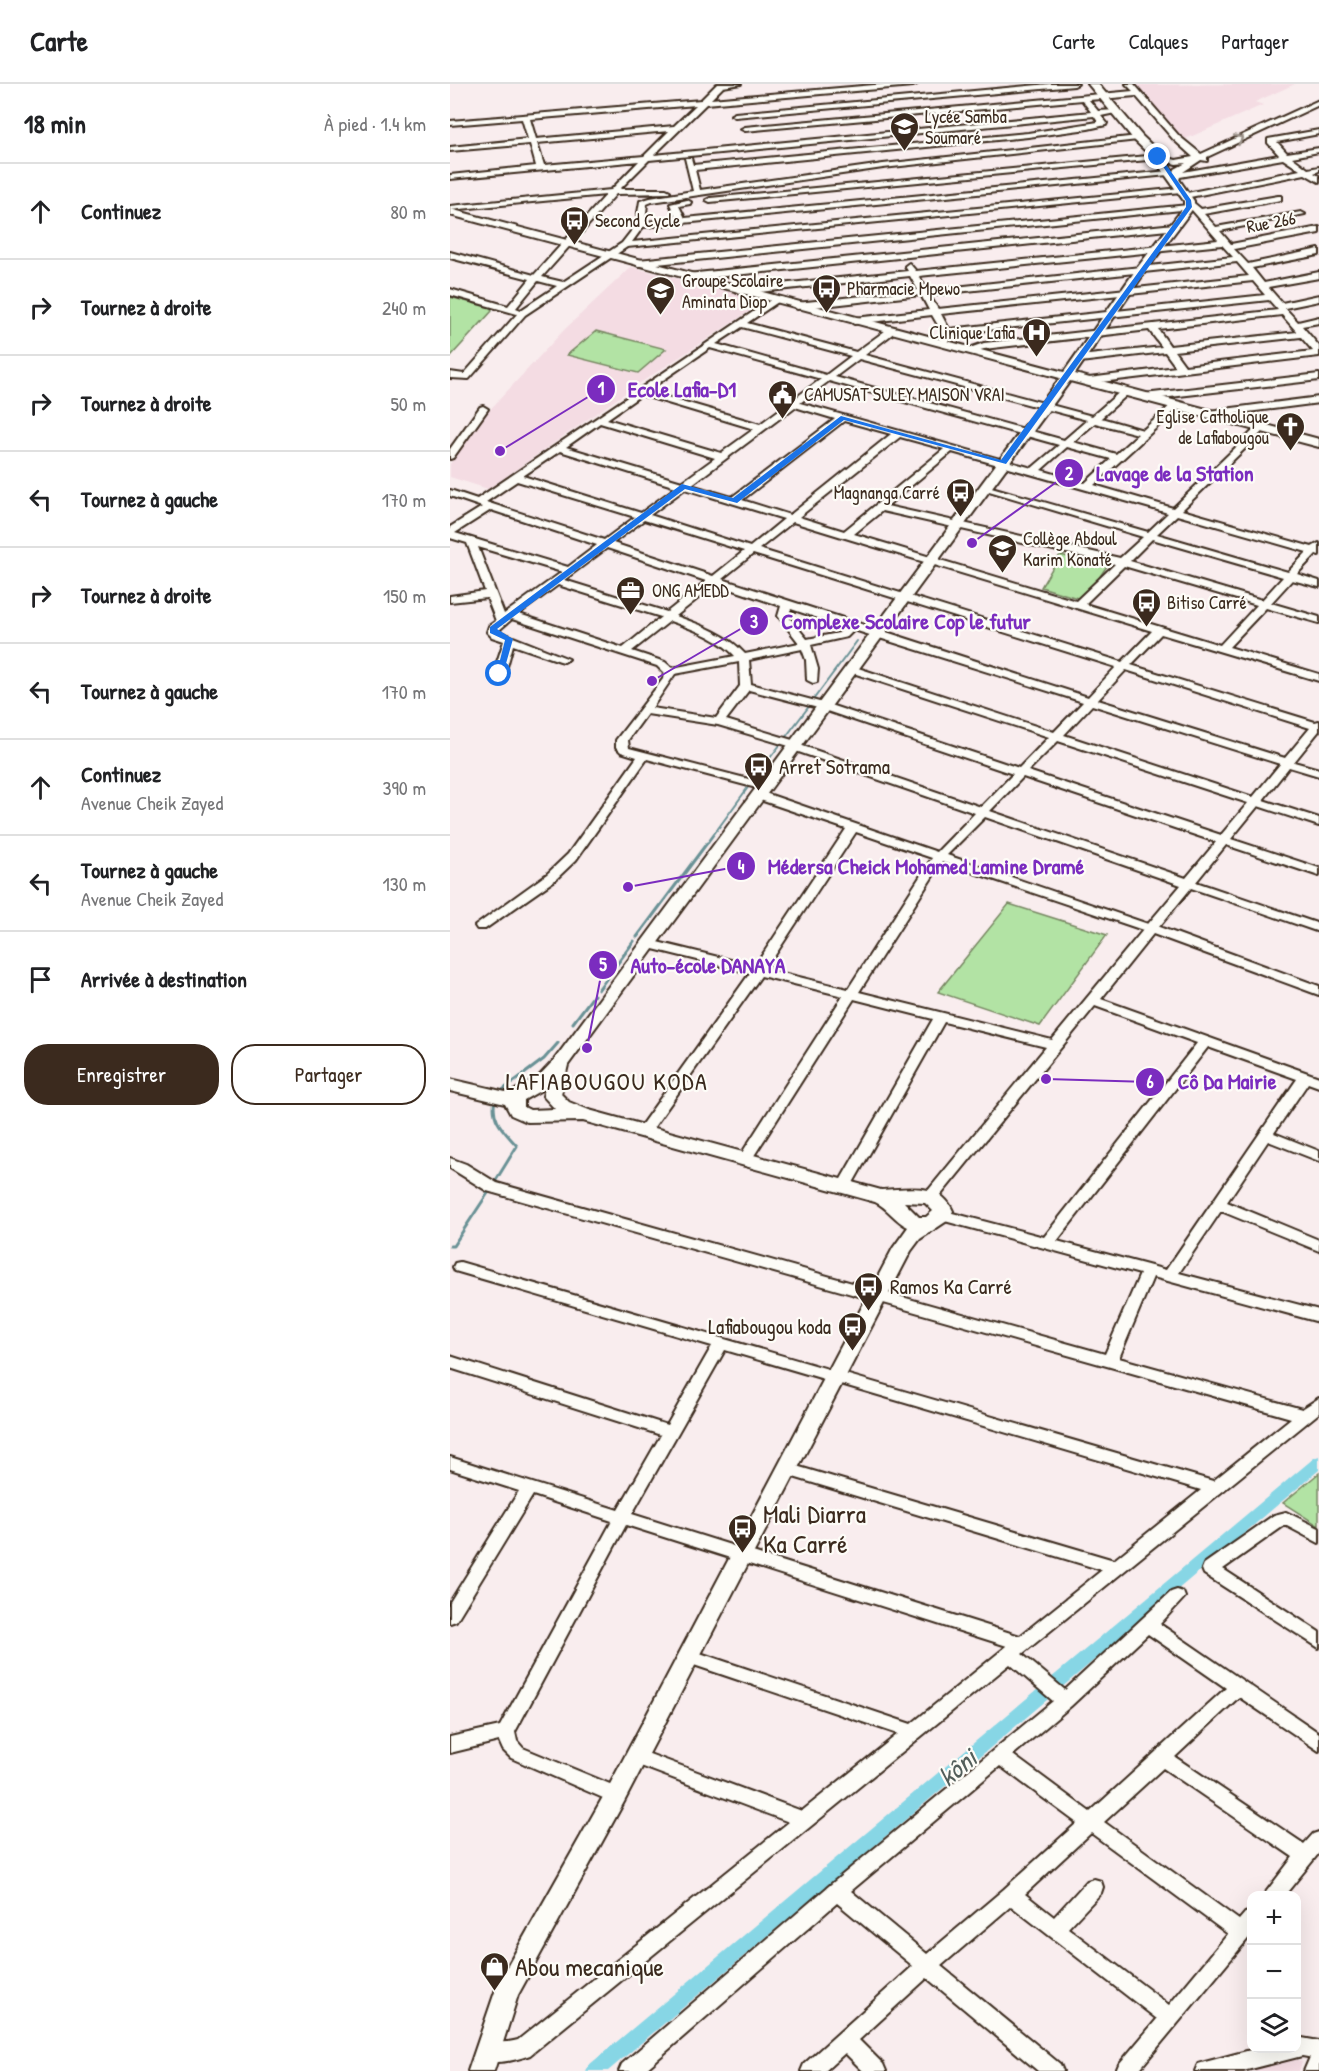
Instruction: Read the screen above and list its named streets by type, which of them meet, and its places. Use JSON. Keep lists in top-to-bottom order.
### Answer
{
  "streets": {
    "street": ["Rue 266"]
  },
  "districts": ["LAFIABOUGOU KODA"],
  "water": ["kôni"],
  "places": {
    "school or university": ["Lycée Samba Soumaré", "Groupe Scolaire Aminata Diop", "Collège Abdoul Karim Konaté"],
    "bus stop": [
      "Second Cycle",
      "Pharmacie Mpewo",
      "Magnanga Carré",
      "Bitiso Carré",
      "Arret Sotrama",
      "Ramos Ka Carré",
      "Lafiabougou koda",
      "Mali Diarra Ka Carré"
    ],
    "hospital": ["Clinique Lafia"],
    "public building": ["CAMUSAT SULEY MAISON VRAI"],
    "other": [
      "Ecole Lafia-D1",
      "Lavage de la Station",
      "Complexe Scolaire Cop le futur",
      "Médersa Cheick Mohamed Lamine Dramé",
      "Auto-école DANAYA",
      "Cô Da Mairie"
    ],
    "church": ["Eglise Catholique de Lafiabougou"],
    "office": ["ONG AMEDD"],
    "shop": ["Abou mecanique"]
  },
  "page": {
    "header": "Carte",
    "nav": ["Carte", "Calques", "Partager"],
    "heading": ["18 min", "À pied · 1.4 km"],
    "list": [
      ["Continuez", "80 m"],
      ["Tournez à droite", "240 m"],
      ["Tournez à droite", "50 m"],
      ["Tournez à gauche", "170 m"],
      ["Tournez à droite", "150 m"],
      ["Tournez à gauche", "170 m"],
      ["Continuez", "Avenue Cheik Zayed", "390 m"],
      ["Tournez à gauche", "Avenue Cheik Zayed", "130 m"],
      "Arrivée à destination"
    ],
    "buttons": ["Enregistrer", "Partager"],
    "map_buttons": ["+", "−"]
  }
}
